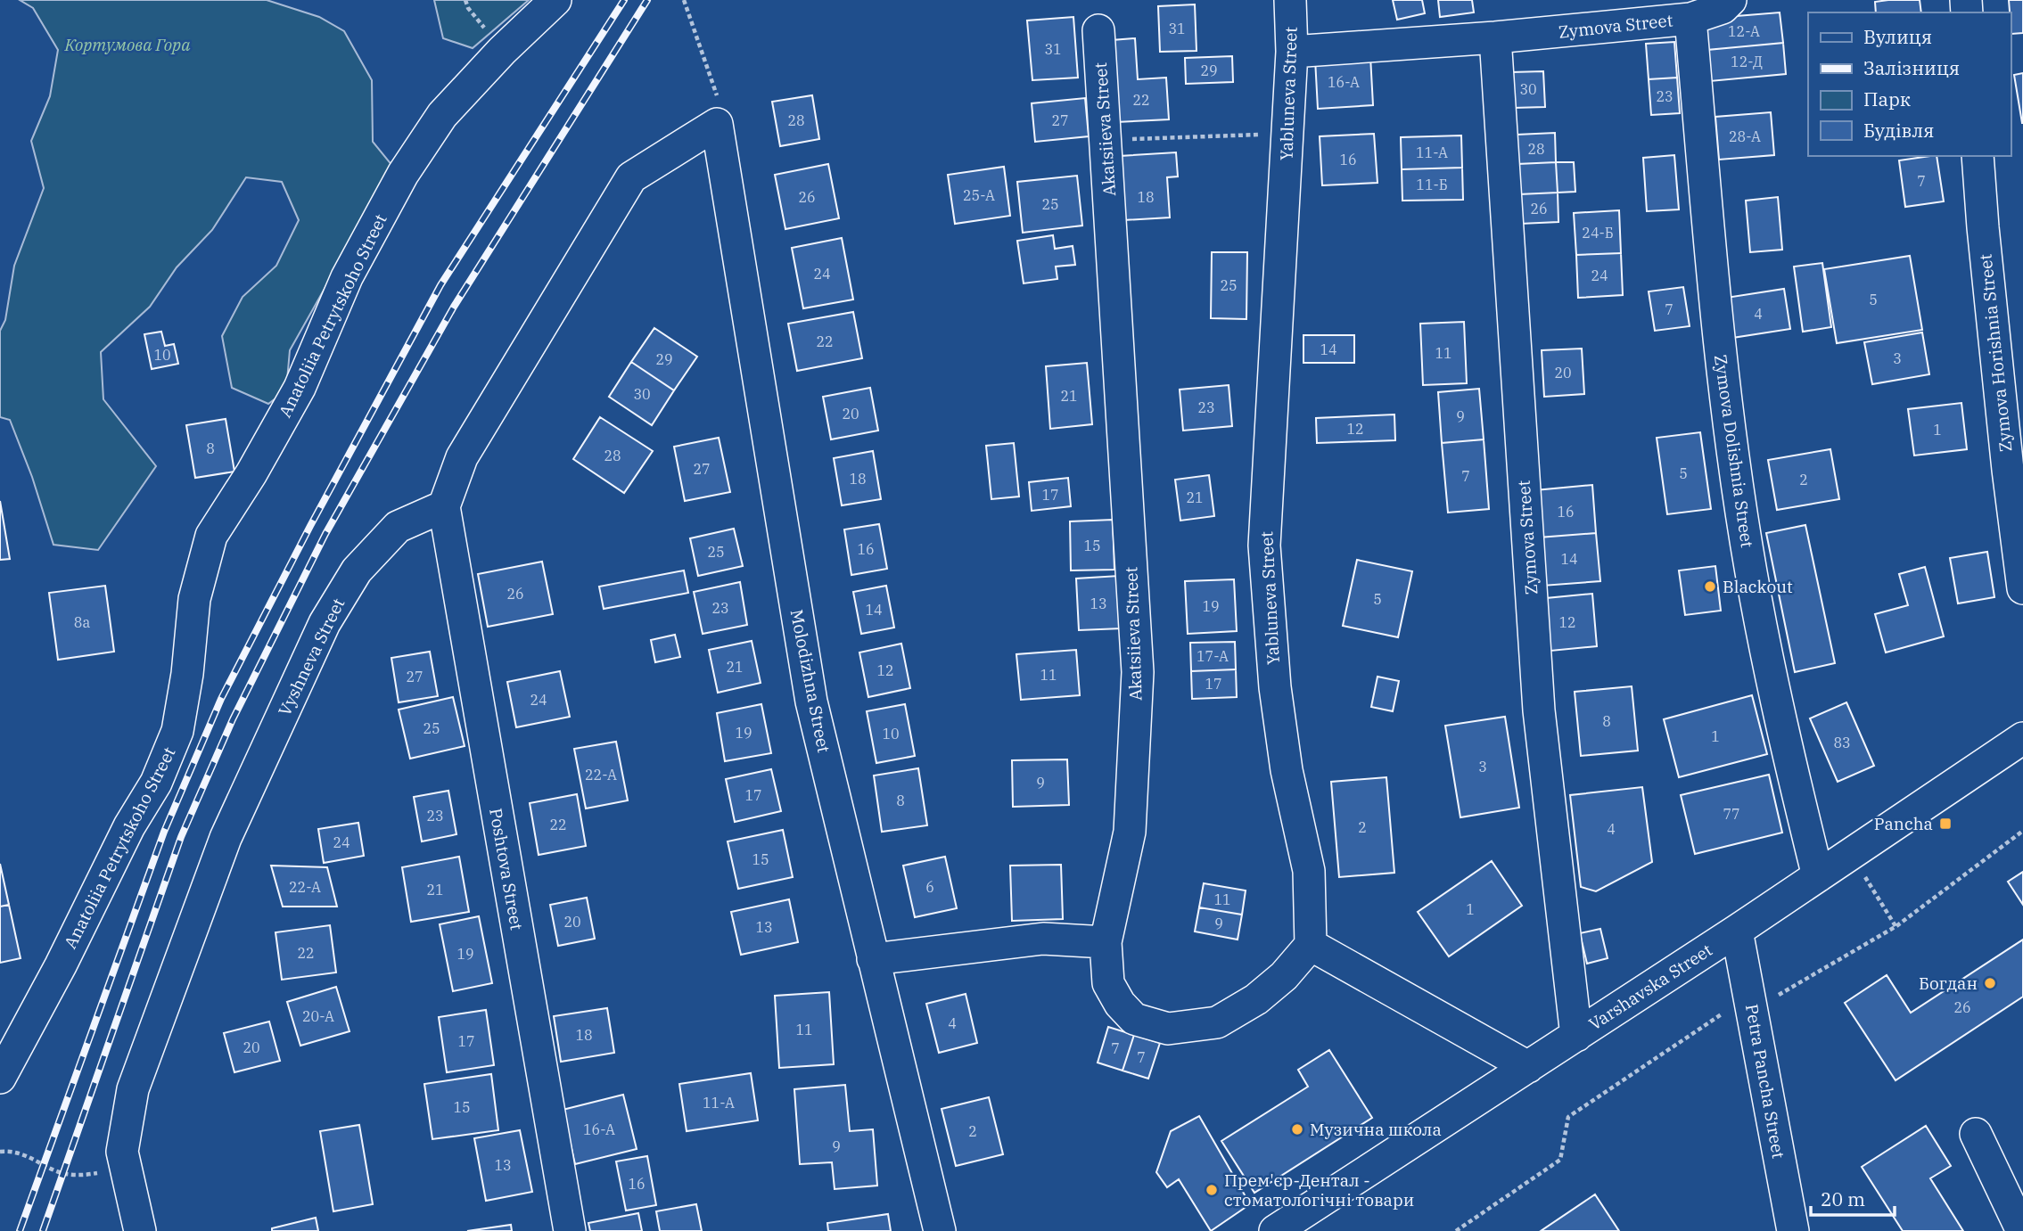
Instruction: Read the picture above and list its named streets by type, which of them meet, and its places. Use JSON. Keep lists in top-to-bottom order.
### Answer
{
  "streets": {
    "street": [
      "Zymova Street",
      "Yabluneva Street",
      "Akatsiieva Street",
      "Anatoliia Petrytskoho Street",
      "Zymova Horishnia Street",
      "Zymova Dolishnia Street",
      "Vyshneva Street",
      "Molodizhna Street",
      "Poshtova Street",
      "Varshavska Street",
      "Petra Pancha Street"
    ]
  },
  "crossings": [
    ["Zymova Street", "Yabluneva Street"],
    ["Zymova Street", "Zymova Dolishnia Street"],
    ["Zymova Street", "Varshavska Street"],
    ["Yabluneva Street", "Akatsiieva Street"],
    ["Zymova Dolishnia Street", "Varshavska Street"],
    ["Vyshneva Street", "Poshtova Street"],
    ["Varshavska Street", "Petra Pancha Street"]
  ],
  "parks": ["Кортумова Гора"],
  "places": {
    "other": [
      "Blackout",
      "Богдан",
      "Музична школа",
      "Прем'єр-Дентал - стоматологічні товари"
    ],
    "transit": ["Pancha"]
  },
  "house_numbers": [
    "31",
    "12-А",
    "31",
    "12-Д",
    "29",
    "16-А",
    "30",
    "23",
    "22",
    "28",
    "27",
    "28-А",
    "28",
    "11-А",
    "16",
    "7",
    "11-Б",
    "25-А",
    "26",
    "18",
    "25",
    "26",
    "24-Б",
    "24",
    "24",
    "25",
    "5",
    "7",
    "4",
    "22",
    "14",
    "11",
    "10",
    "3",
    "29",
    "20",
    "30",
    "21",
    "23",
    "20",
    "9",
    "12",
    "1",
    "8",
    "28",
    "27",
    "5",
    "7",
    "18",
    "2",
    "17",
    "21",
    "16",
    "15",
    "16",
    "25",
    "14",
    "26",
    "5",
    "13",
    "19",
    "23",
    "14",
    "8а",
    "12",
    "17-А",
    "21",
    "12",
    "11",
    "27",
    "17",
    "24",
    "8",
    "25",
    "19",
    "10",
    "1",
    "83",
    "3",
    "22-А",
    "9",
    "17",
    "8",
    "77",
    "23",
    "22",
    "2",
    "4",
    "24",
    "15",
    "22-А",
    "6",
    "21",
    "11",
    "1",
    "20",
    "9",
    "13",
    "22",
    "19",
    "26",
    "20-А",
    "4",
    "11",
    "18",
    "17",
    "20",
    "7",
    "7",
    "11-А",
    "15",
    "16-А",
    "2",
    "9",
    "13",
    "16"
  ],
  "legend": [
    "Вулиця",
    "Залізниця",
    "Парк",
    "Будівля"
  ],
  "scale_bar": "20 m"
}
